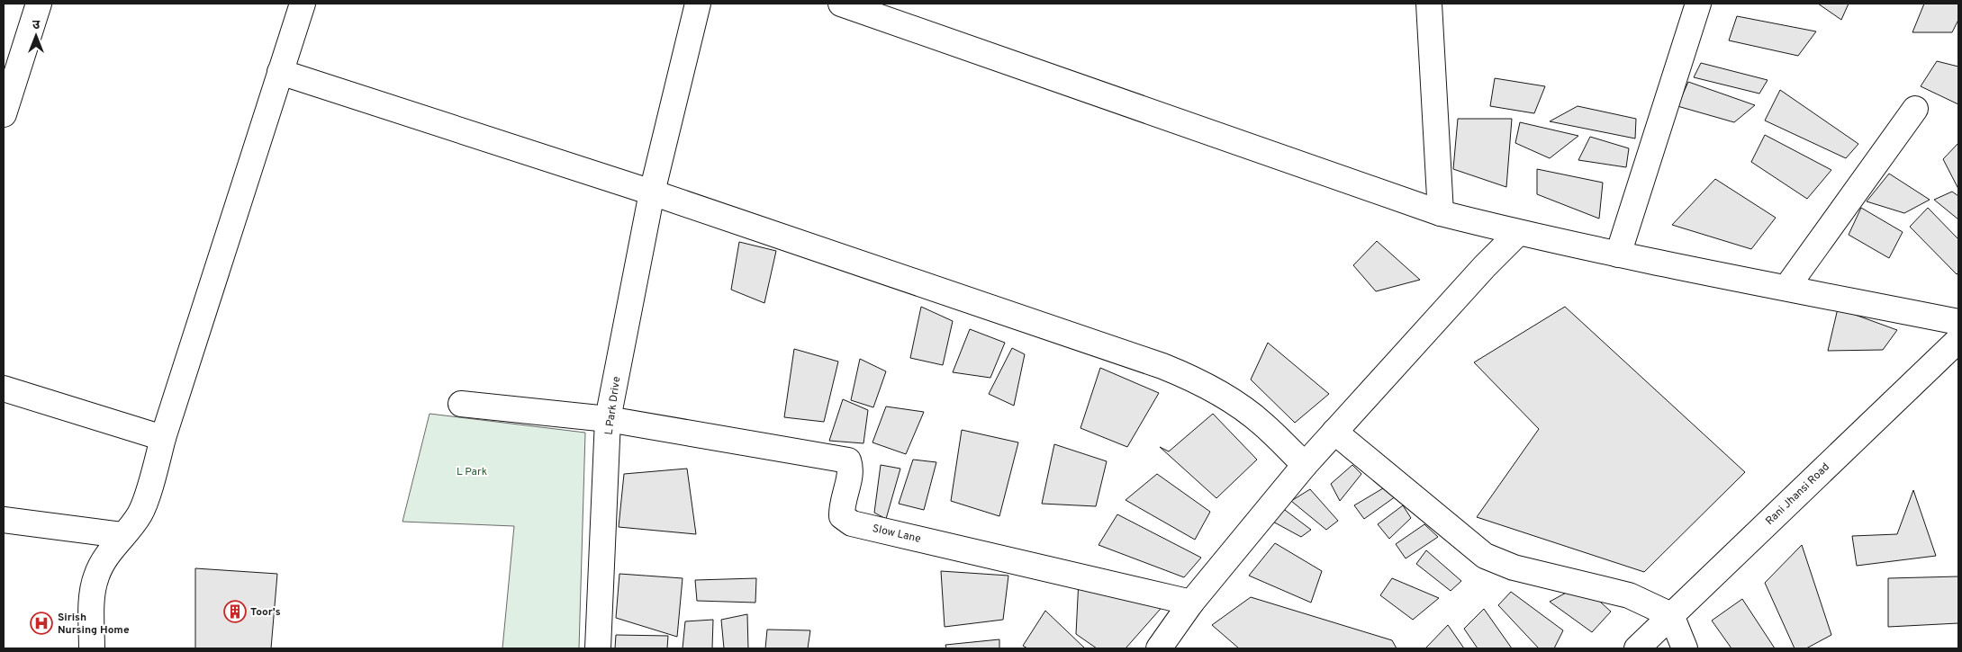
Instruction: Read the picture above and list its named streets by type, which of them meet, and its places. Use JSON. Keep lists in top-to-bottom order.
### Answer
{
  "streets": {
    "street": ["L Park Drive", "Rani Jhansi Road", "Slow Lane"]
  },
  "crossings": [
    ["L Park Drive", "Slow Lane"]
  ],
  "parks": ["L Park"],
  "places": {
    "building": ["Toor's"],
    "hospital": ["Sirish Nursing Home"]
  },
  "north": "top"
}
